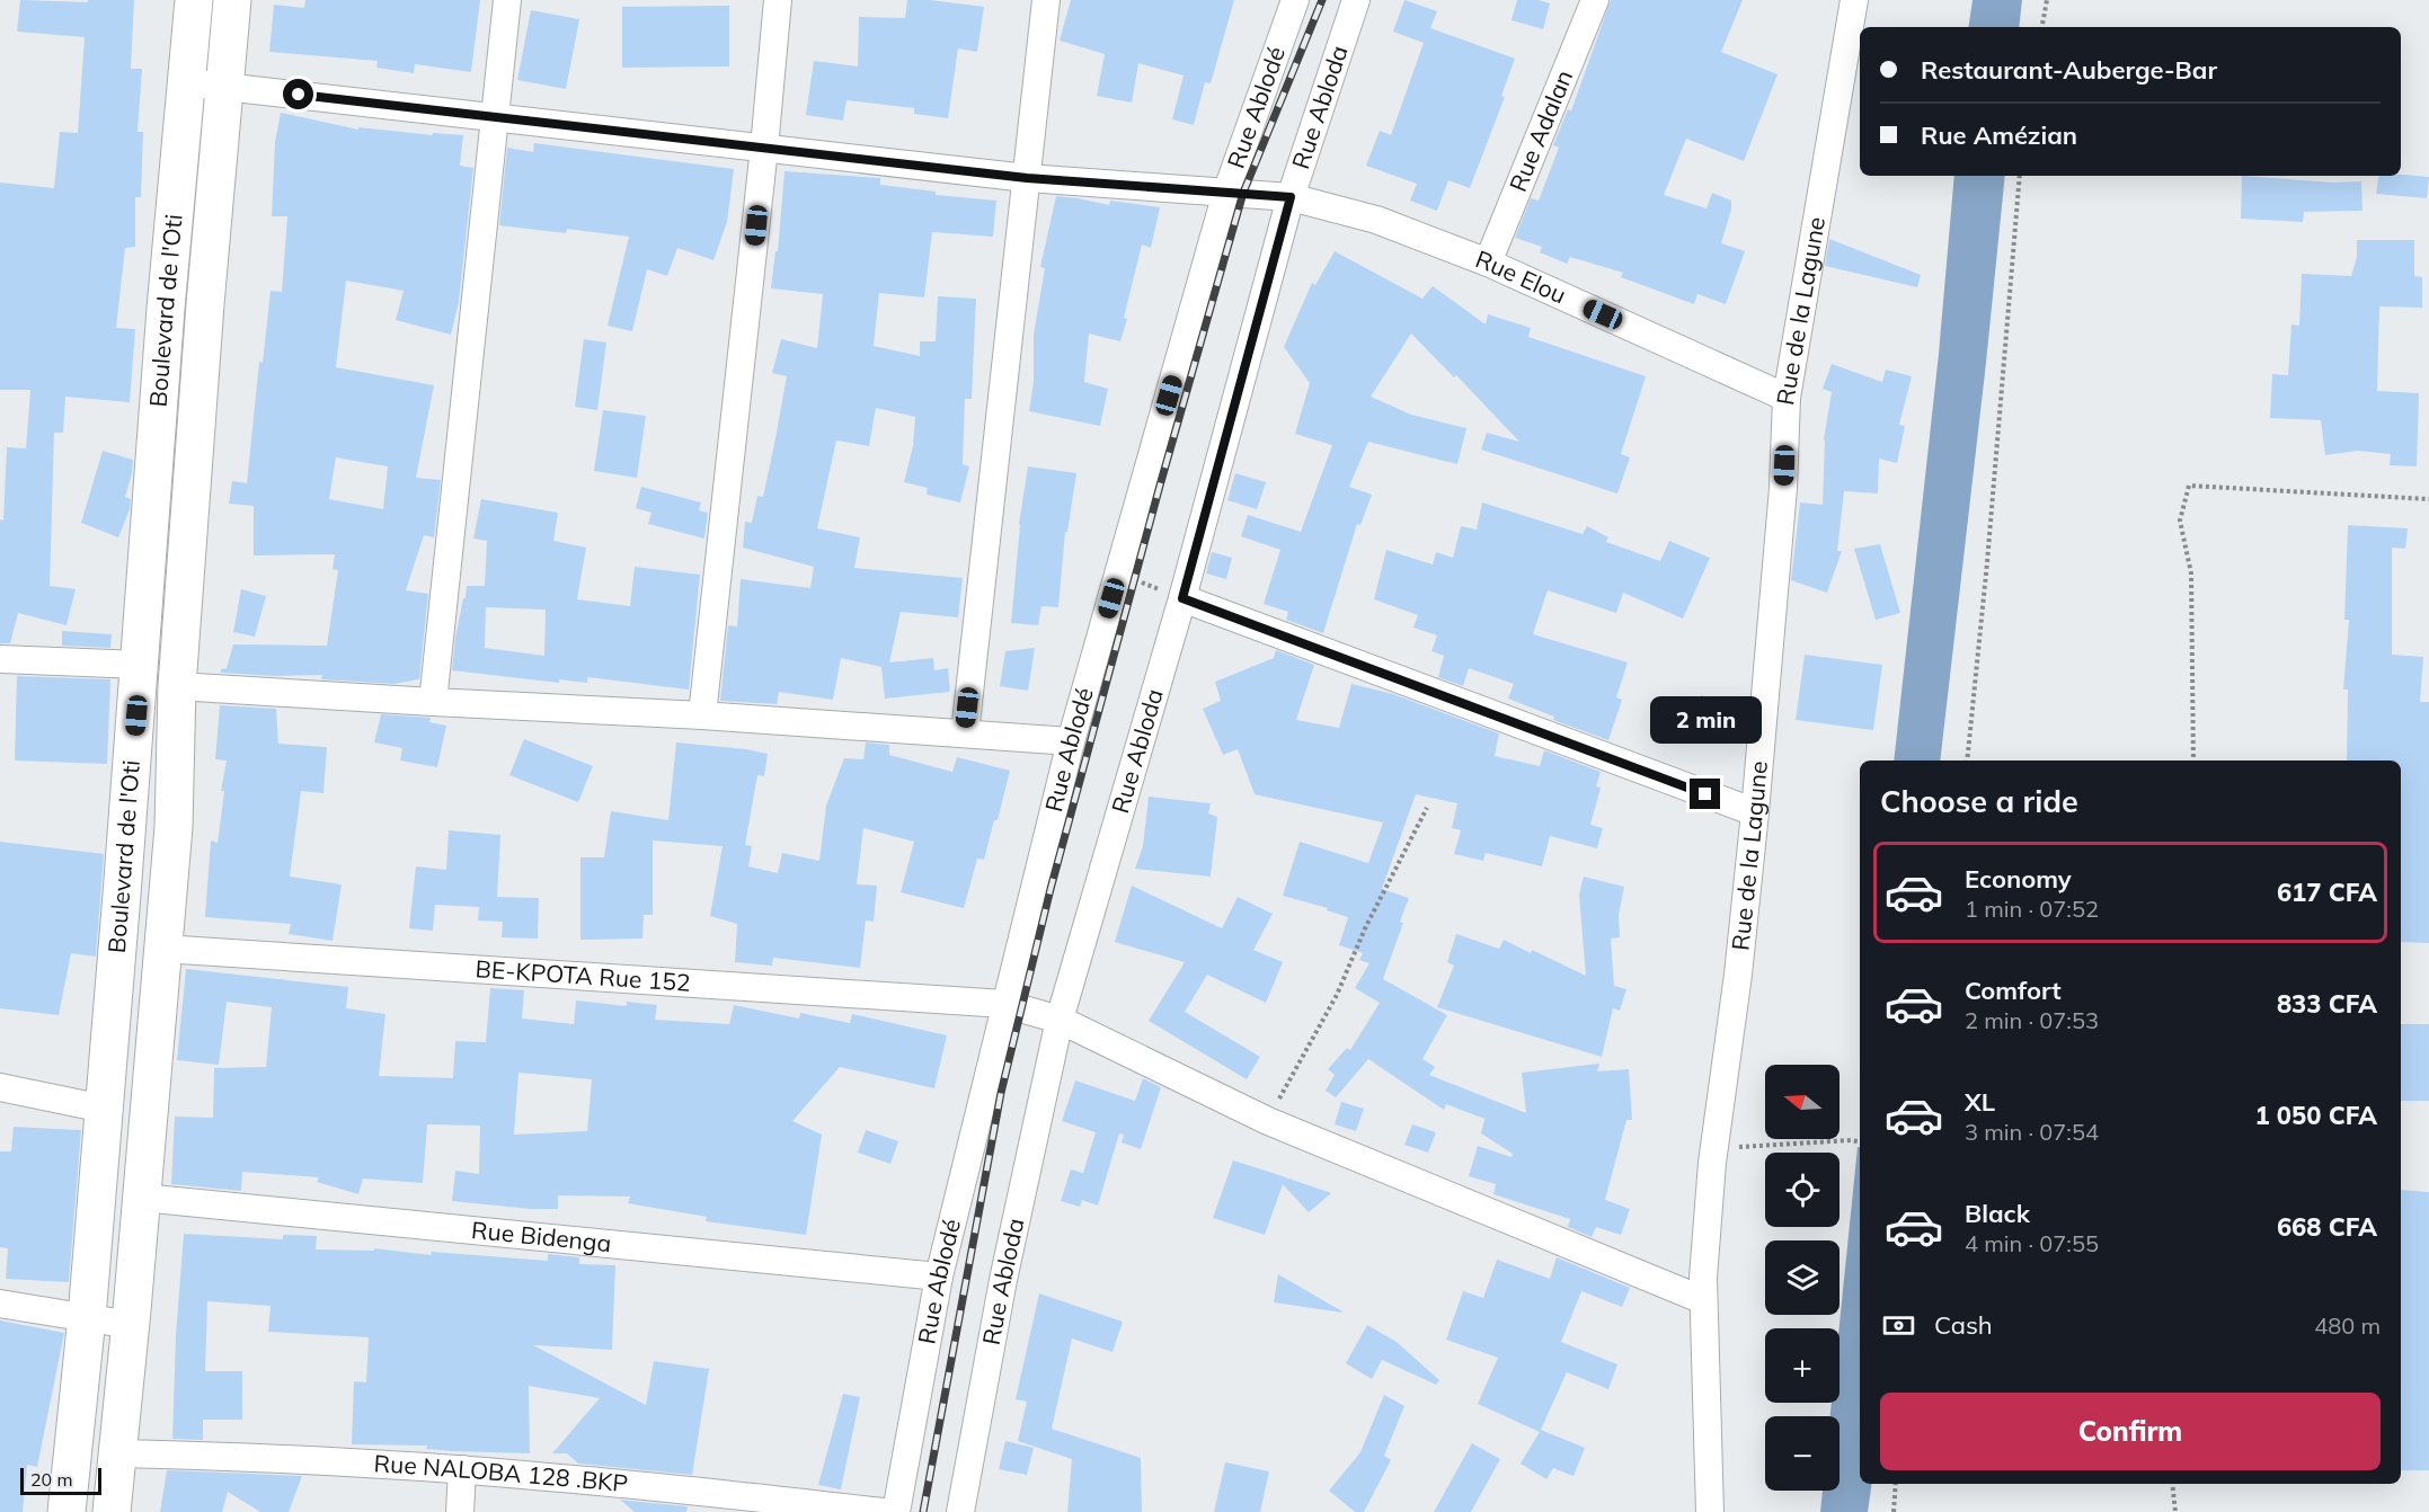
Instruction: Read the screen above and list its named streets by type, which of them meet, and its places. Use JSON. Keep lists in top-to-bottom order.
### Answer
{
  "streets": {
    "main road": ["Boulevard de l'Oti"],
    "street": [
      "Rue Ablodé",
      "Rue Abloda",
      "Rue Adalan",
      "Rue Elou",
      "Rue de la Lagune",
      "BE-KPOTA Rue 152",
      "Rue Bidenga",
      "Rue NALOBA 128 .BKP"
    ]
  },
  "crossings": [
    ["Rue Ablodé", "Rue Elou"],
    ["Rue Ablodé", "BE-KPOTA Rue 152"],
    ["Rue Ablodé", "Rue Bidenga"],
    ["Rue Abloda", "Rue Elou"],
    ["Rue Abloda", "BE-KPOTA Rue 152"],
    ["Rue Adalan", "Rue Elou"],
    ["Rue Elou", "Boulevard de l'Oti"],
    ["Rue Elou", "Rue de la Lagune"],
    ["Boulevard de l'Oti", "BE-KPOTA Rue 152"],
    ["Boulevard de l'Oti", "Rue Bidenga"],
    ["Boulevard de l'Oti", "Rue NALOBA 128 .BKP"],
    ["Rue de la Lagune", "BE-KPOTA Rue 152"]
  ],
  "scale_bar": "20 m",
  "north": "left",
  "page": {
    "banner": ["Restaurant-Auberge-Bar", "Rue Amézian"],
    "bubble": "2 min",
    "heading": "Choose a ride",
    "list": [
      {
        "name": "Economy",
        "note": "1 min · 07:52",
        "value": "617 CFA"
      },
      {
        "name": "Comfort",
        "note": "2 min · 07:53",
        "value": "833 CFA"
      },
      {
        "name": "XL",
        "note": "3 min · 07:54",
        "value": "1 050 CFA"
      },
      {
        "name": "Black",
        "note": "4 min · 07:55",
        "value": "668 CFA"
      }
    ],
    "map_buttons": ["+", "−"],
    "pay": ["Cash", "480 m"],
    "buttons": "Confirm",
    "scale": "20 m"
  }
}
